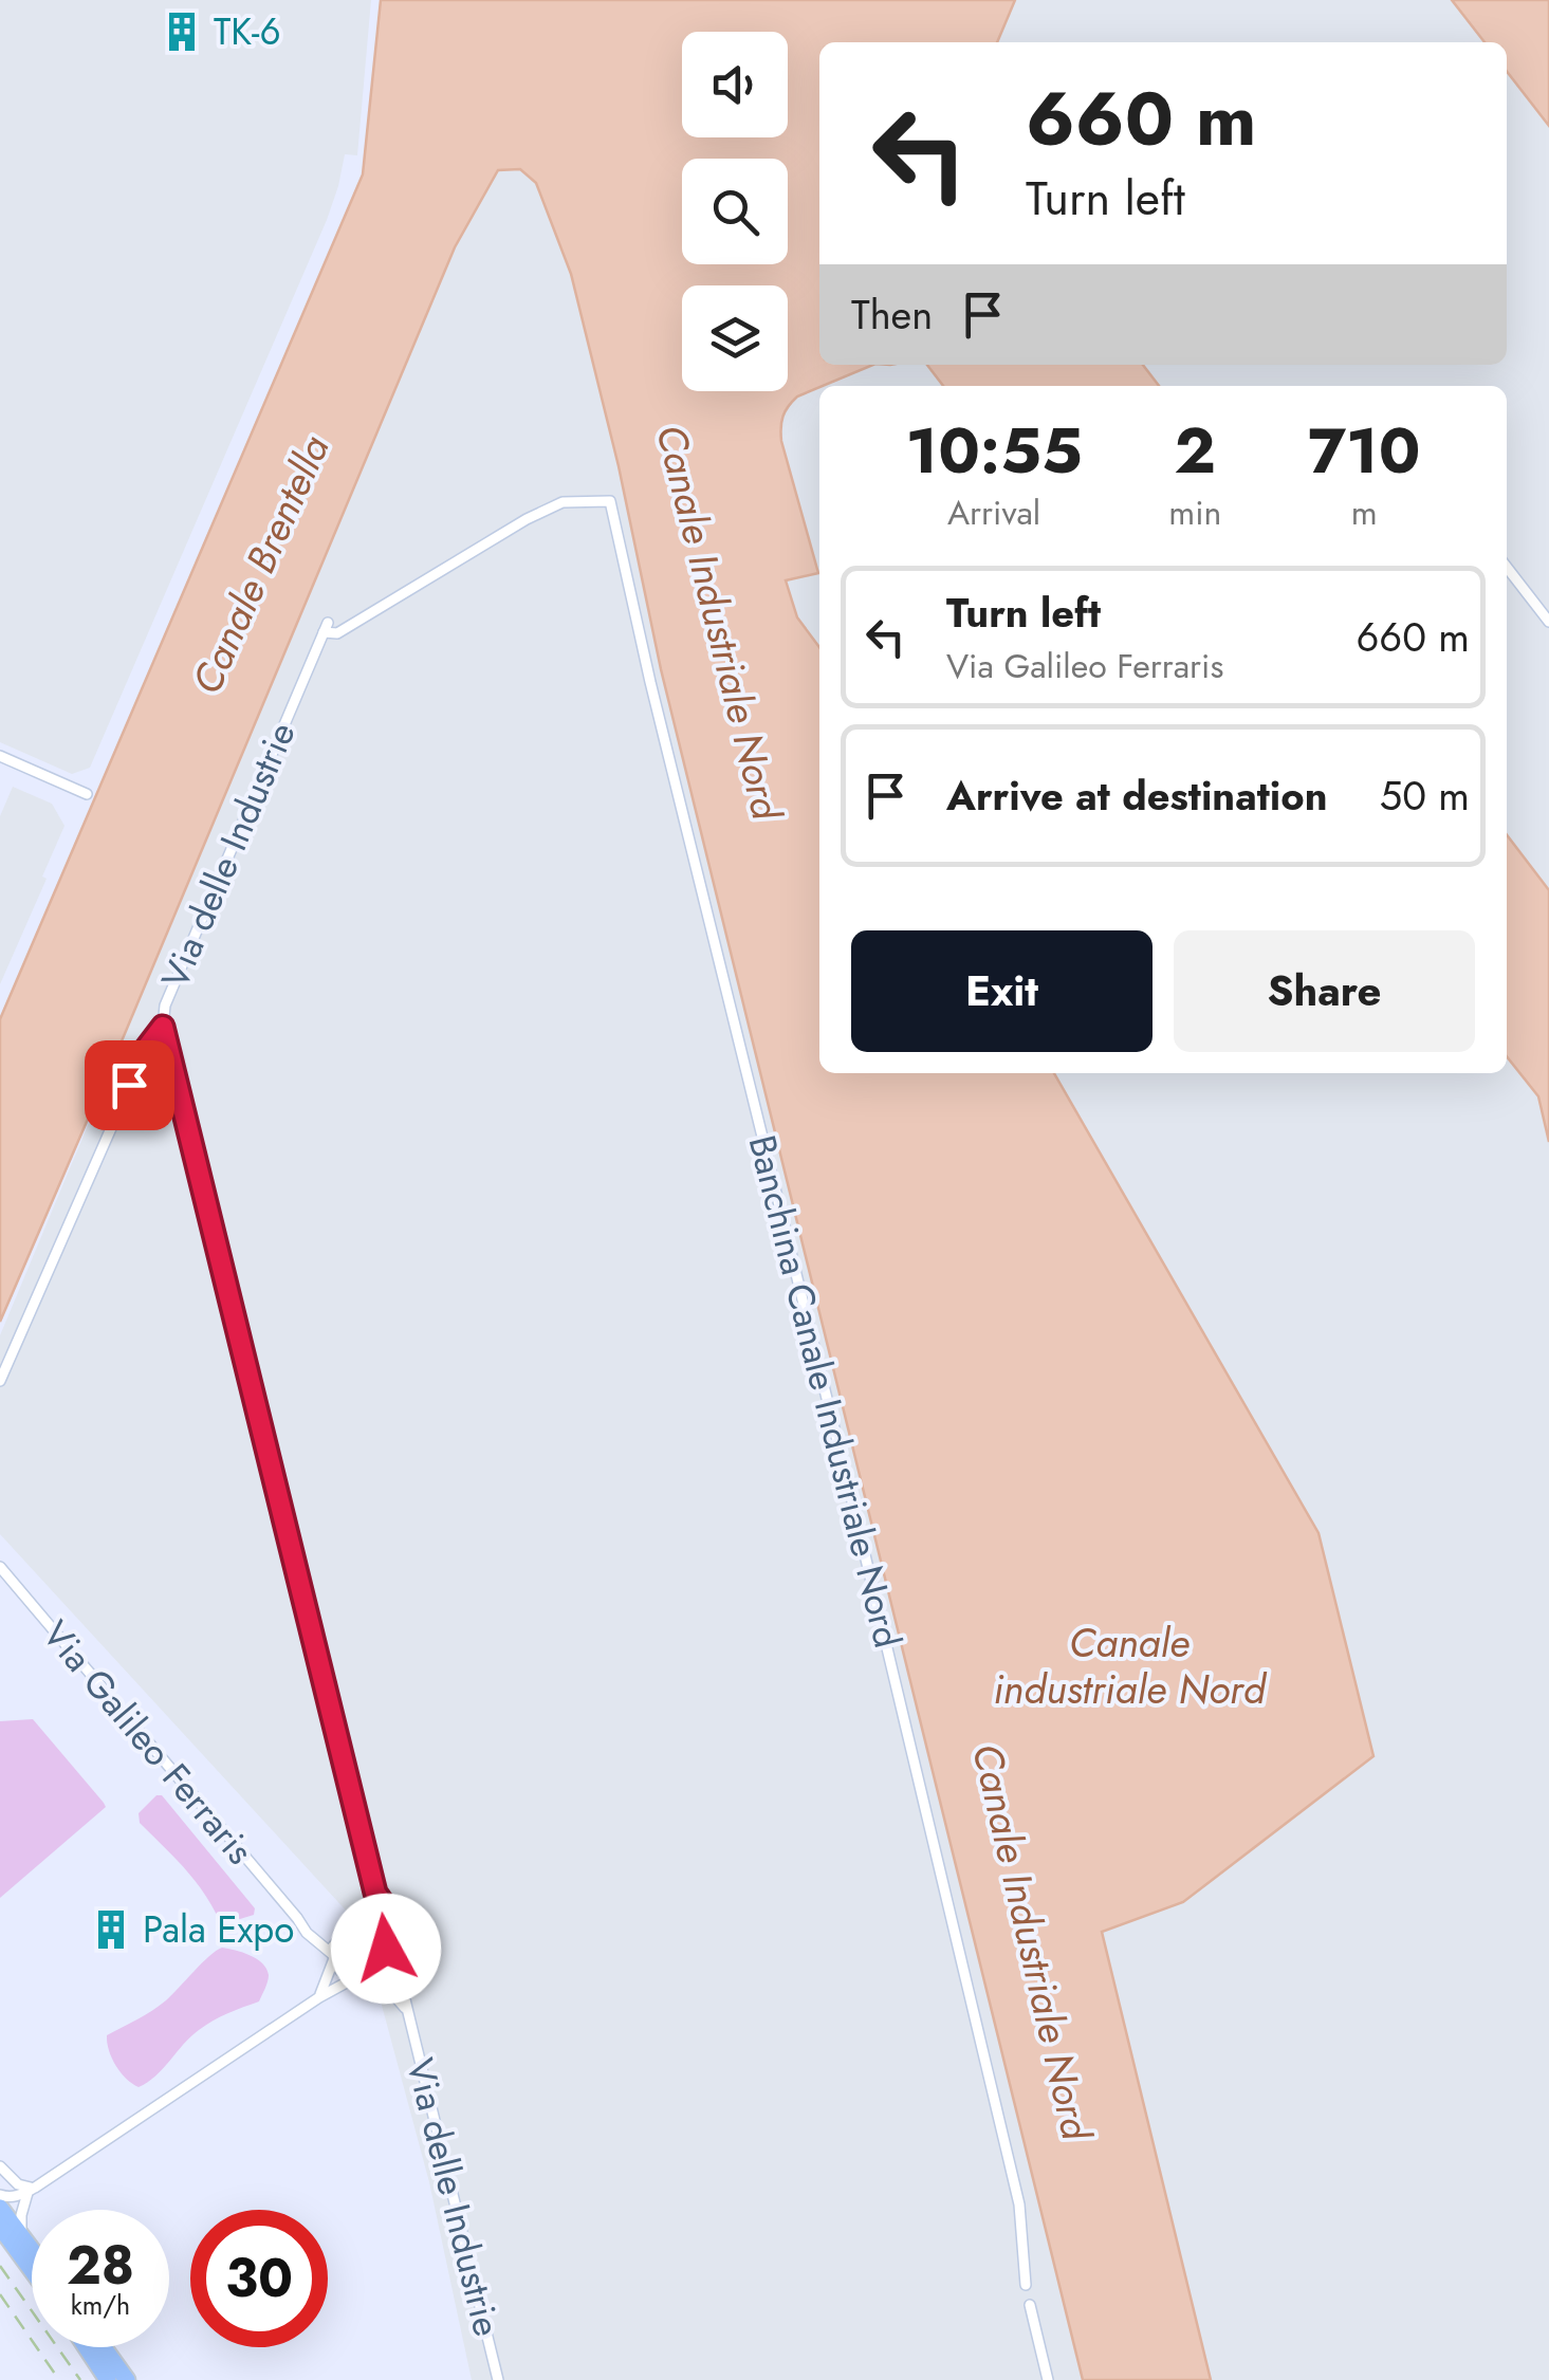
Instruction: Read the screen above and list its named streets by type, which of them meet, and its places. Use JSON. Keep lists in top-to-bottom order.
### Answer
{
  "streets": {
    "street": ["Via delle Industrie", "Banchina Canale Industriale Nord", "Via Galileo Ferraris"]
  },
  "crossings": [
    ["Via delle Industrie", "Banchina Canale Industriale Nord"],
    ["Via delle Industrie", "Via Galileo Ferraris"]
  ],
  "water": ["Canale Brentella", "Canale Industriale Nord", "Canale industriale Nord"],
  "places": {
    "building": ["TK-6", "Pala Expo"]
  },
  "page": {
    "turn": ["660 m", "Turn left"],
    "then": "Then",
    "eta": [
      "10:55",
      "Arrival",
      "2",
      "min",
      "710",
      "m"
    ],
    "list": [
      {
        "name": "Turn left",
        "note": "Via Galileo Ferraris",
        "value": "660 m"
      },
      {
        "name": "Arrive at destination",
        "value": "50 m"
      }
    ],
    "buttons": ["Exit", "Share"],
    "speed": "28 km/h",
    "limit": "30"
  }
}
